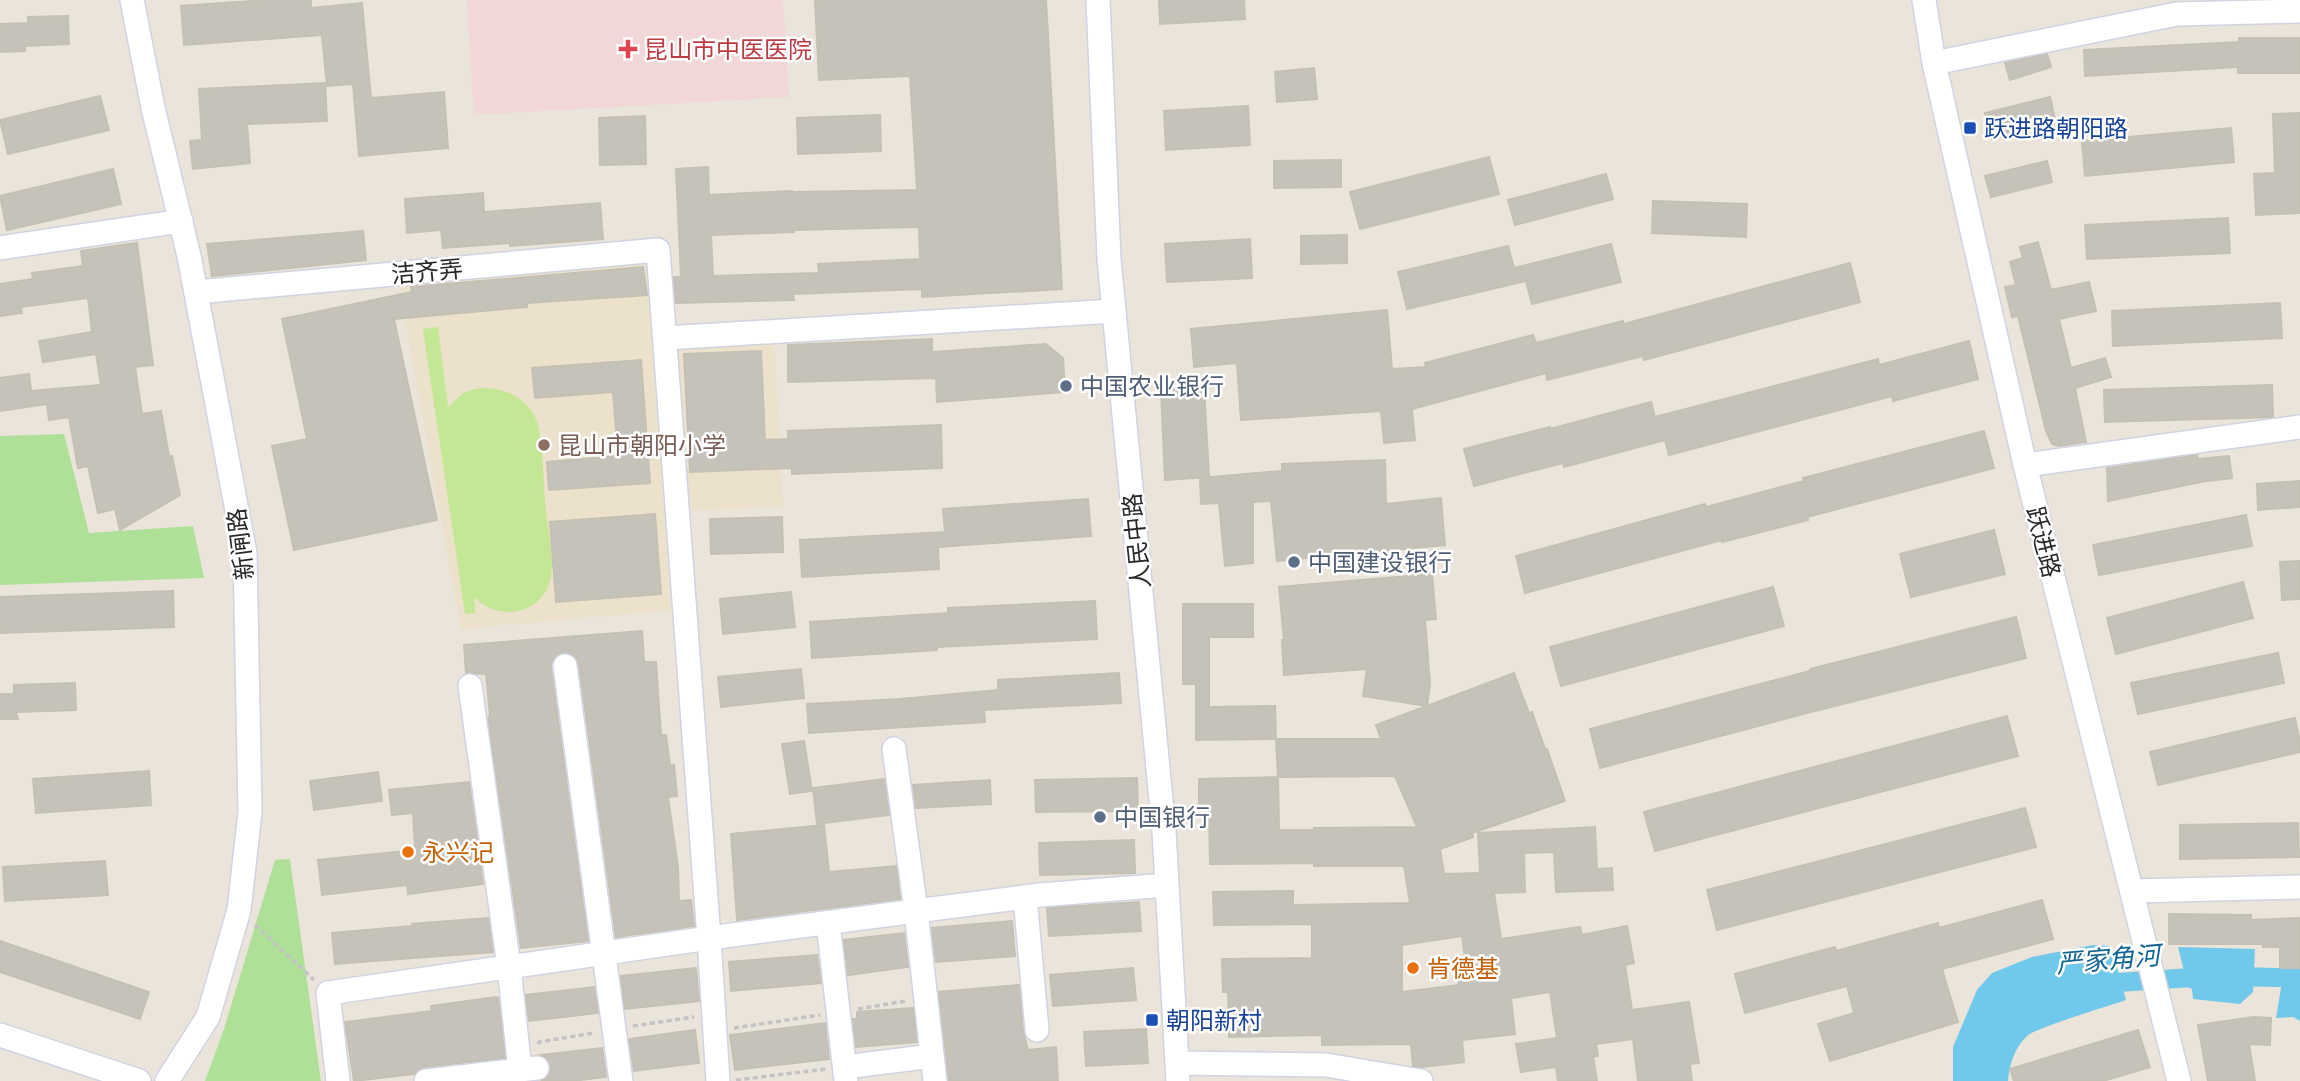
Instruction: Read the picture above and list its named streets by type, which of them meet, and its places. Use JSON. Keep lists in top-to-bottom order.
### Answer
{
  "streets": {
    "street": [
      "洁齐弄",
      "人民中路",
      "跃进路",
      "新闸路"
    ]
  },
  "crossings": [
    ["洁齐弄", "新闸路"]
  ],
  "water": ["严家角河"],
  "places": {
    "health": ["昆山市中医医院"],
    "transit": ["跃进路朝阳路", "朝阳新村"],
    "other": [
      "中国农业银行",
      "昆山市朝阳小学",
      "中国建设银行",
      "中国银行",
      "永兴记",
      "肯德基"
    ]
  }
}
